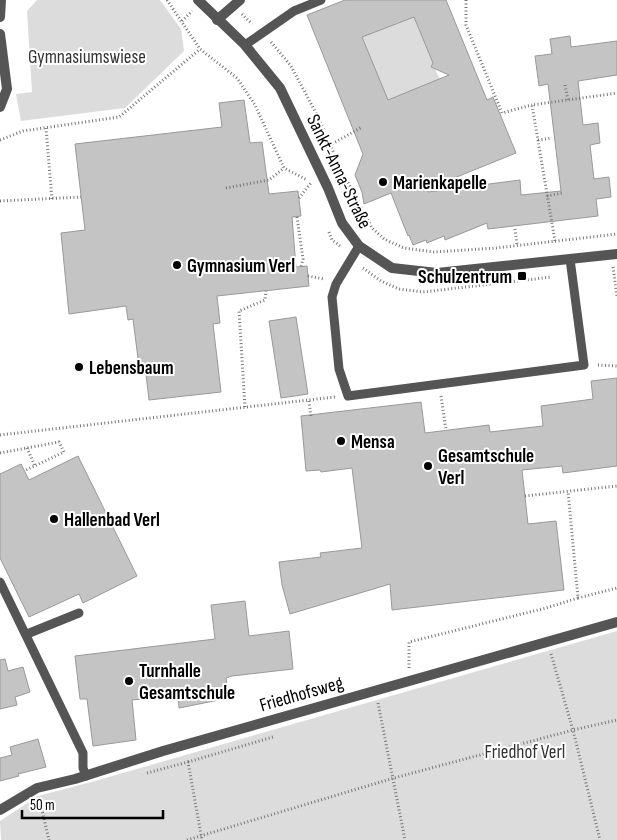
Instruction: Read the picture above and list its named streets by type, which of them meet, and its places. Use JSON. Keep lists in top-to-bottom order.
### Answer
{
  "streets": {
    "street": ["Sankt-Anna-Straße", "Friedhofsweg"]
  },
  "parks": ["Gymnasiumswiese", "Friedhof Verl"],
  "places": {
    "other": [
      "Marienkapelle",
      "Gymnasium Verl",
      "Lebensbaum",
      "Mensa",
      "Gesamtschule Verl",
      "Hallenbad Verl",
      "Turnhalle Gesamtschule"
    ],
    "transit": ["Schulzentrum"]
  },
  "scale_bar": "50 m"
}
